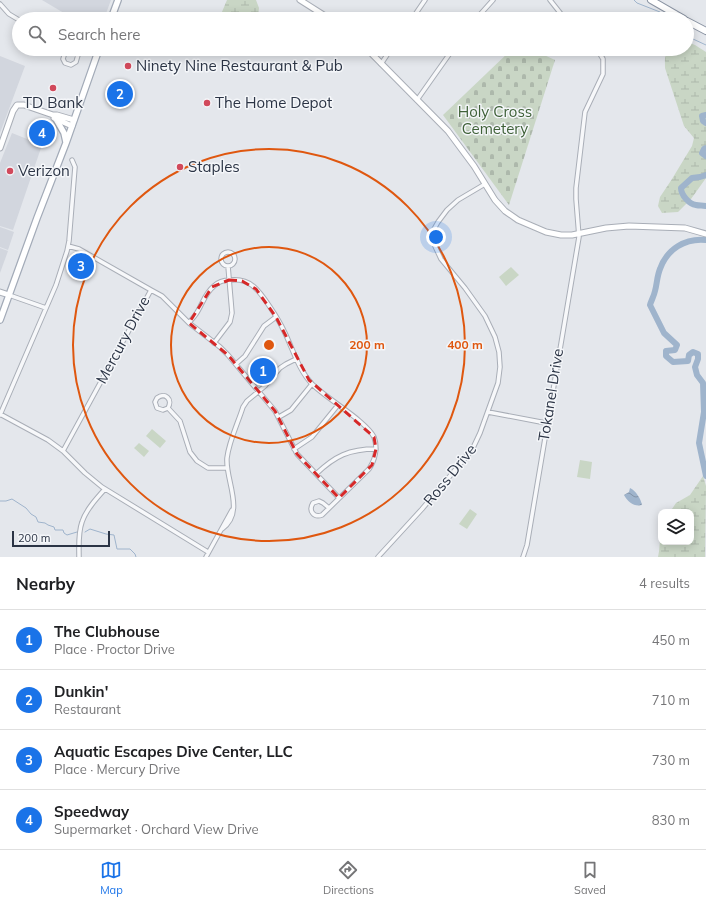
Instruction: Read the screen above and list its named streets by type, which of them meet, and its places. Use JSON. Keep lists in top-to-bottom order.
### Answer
{
  "streets": {
    "street": ["Mercury Drive", "Tokanel Drive", "Ross Drive"]
  },
  "parks": ["Holy Cross Cemetery"],
  "places": [
    "Ninety Nine Restaurant & Pub",
    "TD Bank",
    "The Home Depot",
    "Staples",
    "Verizon"
  ],
  "scale_bar": "200 m",
  "page": {
    "search": "Search here",
    "pins": [
      "2",
      "4",
      "3",
      "1"
    ],
    "scale": "200 m",
    "heading": ["Nearby", "4 results"],
    "list": [
      {
        "mark": "1",
        "name": "The Clubhouse",
        "note": "Place · Proctor Drive",
        "value": "450 m"
      },
      {
        "mark": "2",
        "name": "Dunkin'",
        "note": "Restaurant",
        "value": "710 m"
      },
      {
        "mark": "3",
        "name": "Aquatic Escapes Dive Center, LLC",
        "note": "Place · Mercury Drive",
        "value": "730 m"
      },
      {
        "mark": "4",
        "name": "Speedway",
        "note": "Supermarket · Orchard View Drive",
        "value": "830 m"
      }
    ],
    "nav": ["Map", "Directions", "Saved"]
  },
  "rings": ["200 m", "400 m"]
}
